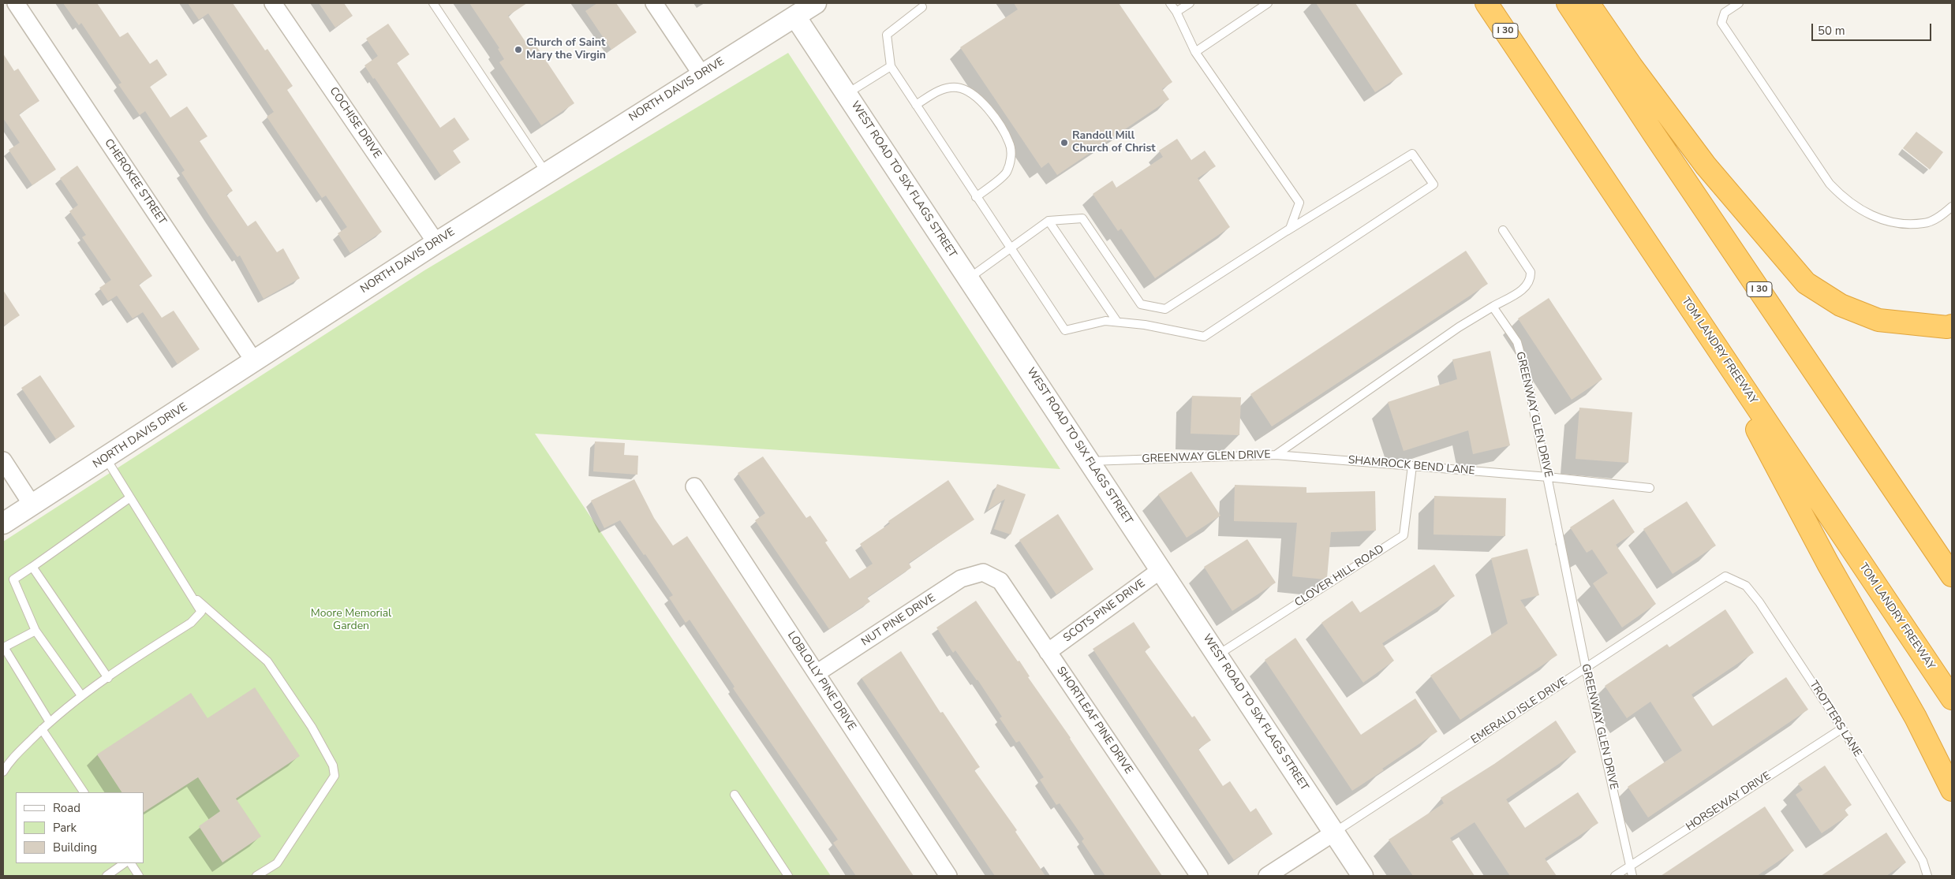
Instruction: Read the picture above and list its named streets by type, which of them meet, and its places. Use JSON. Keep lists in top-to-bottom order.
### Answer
{
  "streets": {
    "highway": ["I 30", "TOM LANDRY FREEWAY"],
    "street": [
      "NORTH DAVIS DRIVE",
      "COCHISE DRIVE",
      "WEST ROAD TO SIX FLAGS STREET",
      "CHEROKEE STREET",
      "SCOTS PINE DRIVE",
      "NUT PINE DRIVE",
      "LOBLOLLY PINE DRIVE",
      "SHORTLEAF PINE DRIVE"
    ],
    "lane": [
      "GREENWAY GLEN DRIVE",
      "SHAMROCK BEND LANE",
      "CLOVER HILL ROAD",
      "EMERALD ISLE DRIVE",
      "TROTTERS LANE",
      "HORSEWAY DRIVE"
    ]
  },
  "crossings": [
    ["NORTH DAVIS DRIVE", "COCHISE DRIVE"],
    ["NORTH DAVIS DRIVE", "WEST ROAD TO SIX FLAGS STREET"],
    ["NORTH DAVIS DRIVE", "CHEROKEE STREET"],
    ["WEST ROAD TO SIX FLAGS STREET", "GREENWAY GLEN DRIVE"],
    ["WEST ROAD TO SIX FLAGS STREET", "CLOVER HILL ROAD"],
    ["WEST ROAD TO SIX FLAGS STREET", "SCOTS PINE DRIVE"],
    ["WEST ROAD TO SIX FLAGS STREET", "EMERALD ISLE DRIVE"],
    ["GREENWAY GLEN DRIVE", "SHAMROCK BEND LANE"],
    ["GREENWAY GLEN DRIVE", "EMERALD ISLE DRIVE"],
    ["GREENWAY GLEN DRIVE", "HORSEWAY DRIVE"],
    ["SHAMROCK BEND LANE", "CLOVER HILL ROAD"],
    ["SCOTS PINE DRIVE", "SHORTLEAF PINE DRIVE"],
    ["NUT PINE DRIVE", "LOBLOLLY PINE DRIVE"],
    ["NUT PINE DRIVE", "SHORTLEAF PINE DRIVE"],
    ["EMERALD ISLE DRIVE", "TROTTERS LANE"],
    ["TROTTERS LANE", "HORSEWAY DRIVE"]
  ],
  "parks": ["Moore Memorial Garden"],
  "places": ["Church of Saint Mary the Virgin", "Randoll Mill Church of Christ"],
  "legend": ["Road", "Park", "Building"],
  "scale_bar": "50 m"
}
